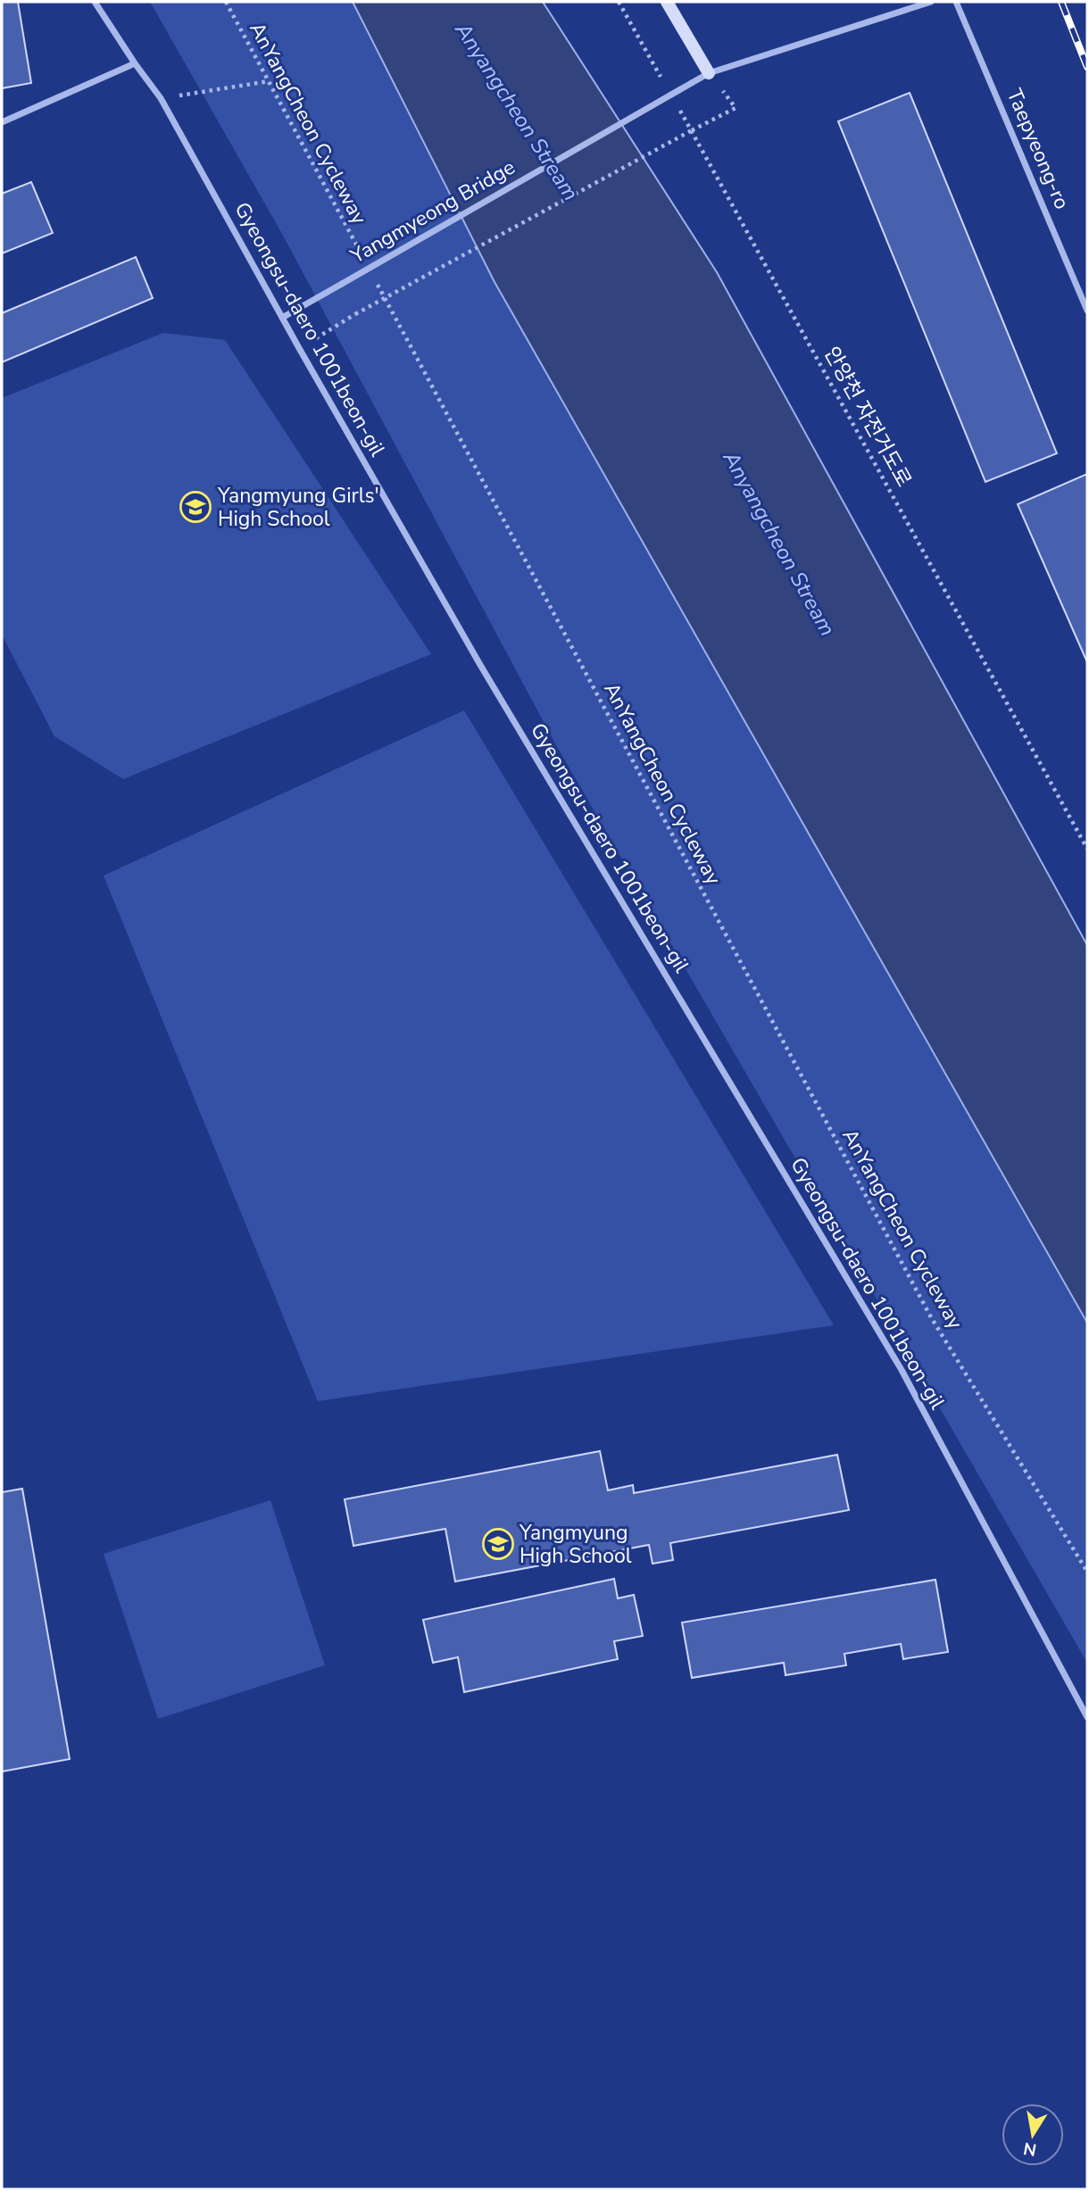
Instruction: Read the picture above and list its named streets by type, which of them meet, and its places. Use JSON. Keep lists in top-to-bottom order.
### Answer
{
  "streets": {
    "street": ["Taepyeong-ro", "Yangmyeong Bridge", "Gyeongsu-daero 1001beon-gil"],
    "path": ["AnYangCheon Cycleway", "안양천 자전거도로"]
  },
  "crossings": [
    ["Yangmyeong Bridge", "Gyeongsu-daero 1001beon-gil"],
    ["Yangmyeong Bridge", "안양천 자전거도로"]
  ],
  "water": ["Anyangcheon Stream"],
  "places": {
    "school or university": ["Yangmyung Girls' High School", "Yangmyung High School"]
  },
  "north": "bottom"
}
